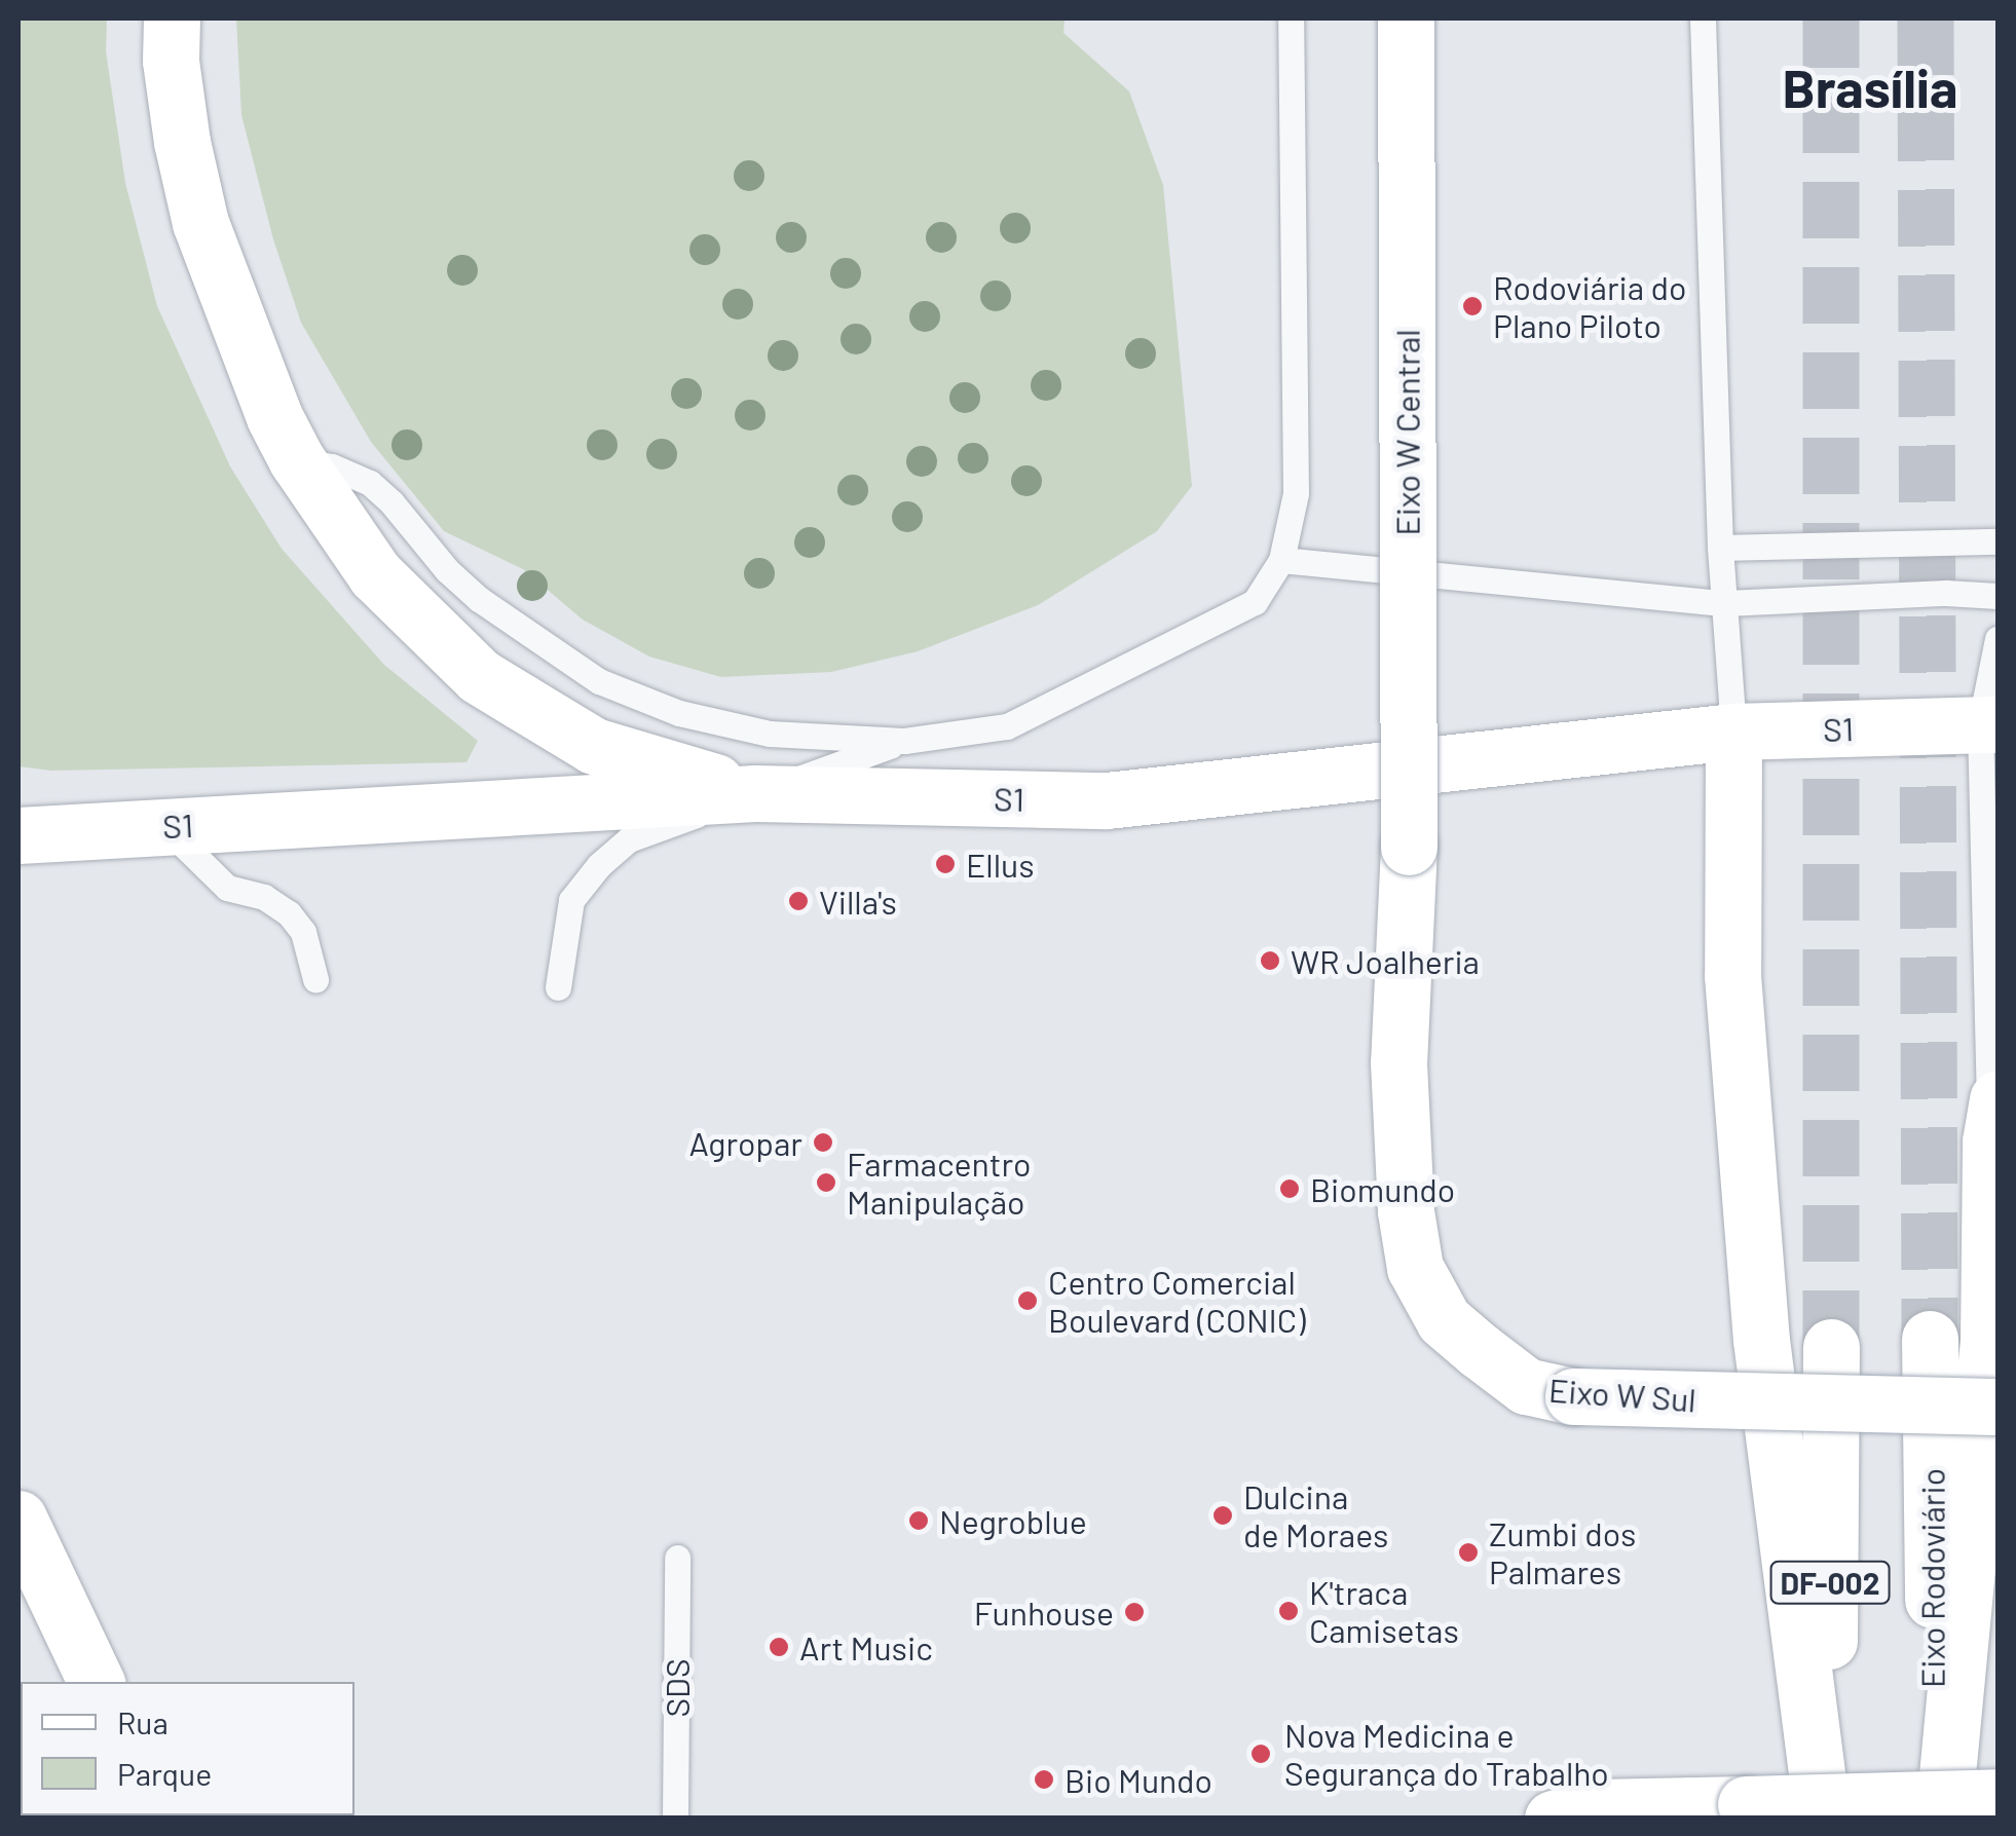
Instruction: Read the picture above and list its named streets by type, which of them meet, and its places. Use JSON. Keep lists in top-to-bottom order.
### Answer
{
  "streets": {
    "main road": [
      "Eixo W Central",
      "S1",
      "Eixo W Sul",
      "Eixo Rodoviário",
      "DF-002"
    ],
    "lane": ["SDS"]
  },
  "crossings": [
    ["Eixo W Central", "Eixo W Sul"]
  ],
  "districts": ["Brasília"],
  "places": [
    "Rodoviária do Plano Piloto",
    "Ellus",
    "Villa's",
    "WR Joalheria",
    "Agropar",
    "Farmacentro Manipulação",
    "Biomundo",
    "Centro Comercial Boulevard (CONIC)",
    "Dulcina de Moraes",
    "Negroblue",
    "Zumbi dos Palmares",
    "K'traca Camisetas",
    "Funhouse",
    "Art Music",
    "Nova Medicina e Segurança do Trabalho",
    "Bio Mundo"
  ],
  "legend": ["Rua", "Parque"]
}
